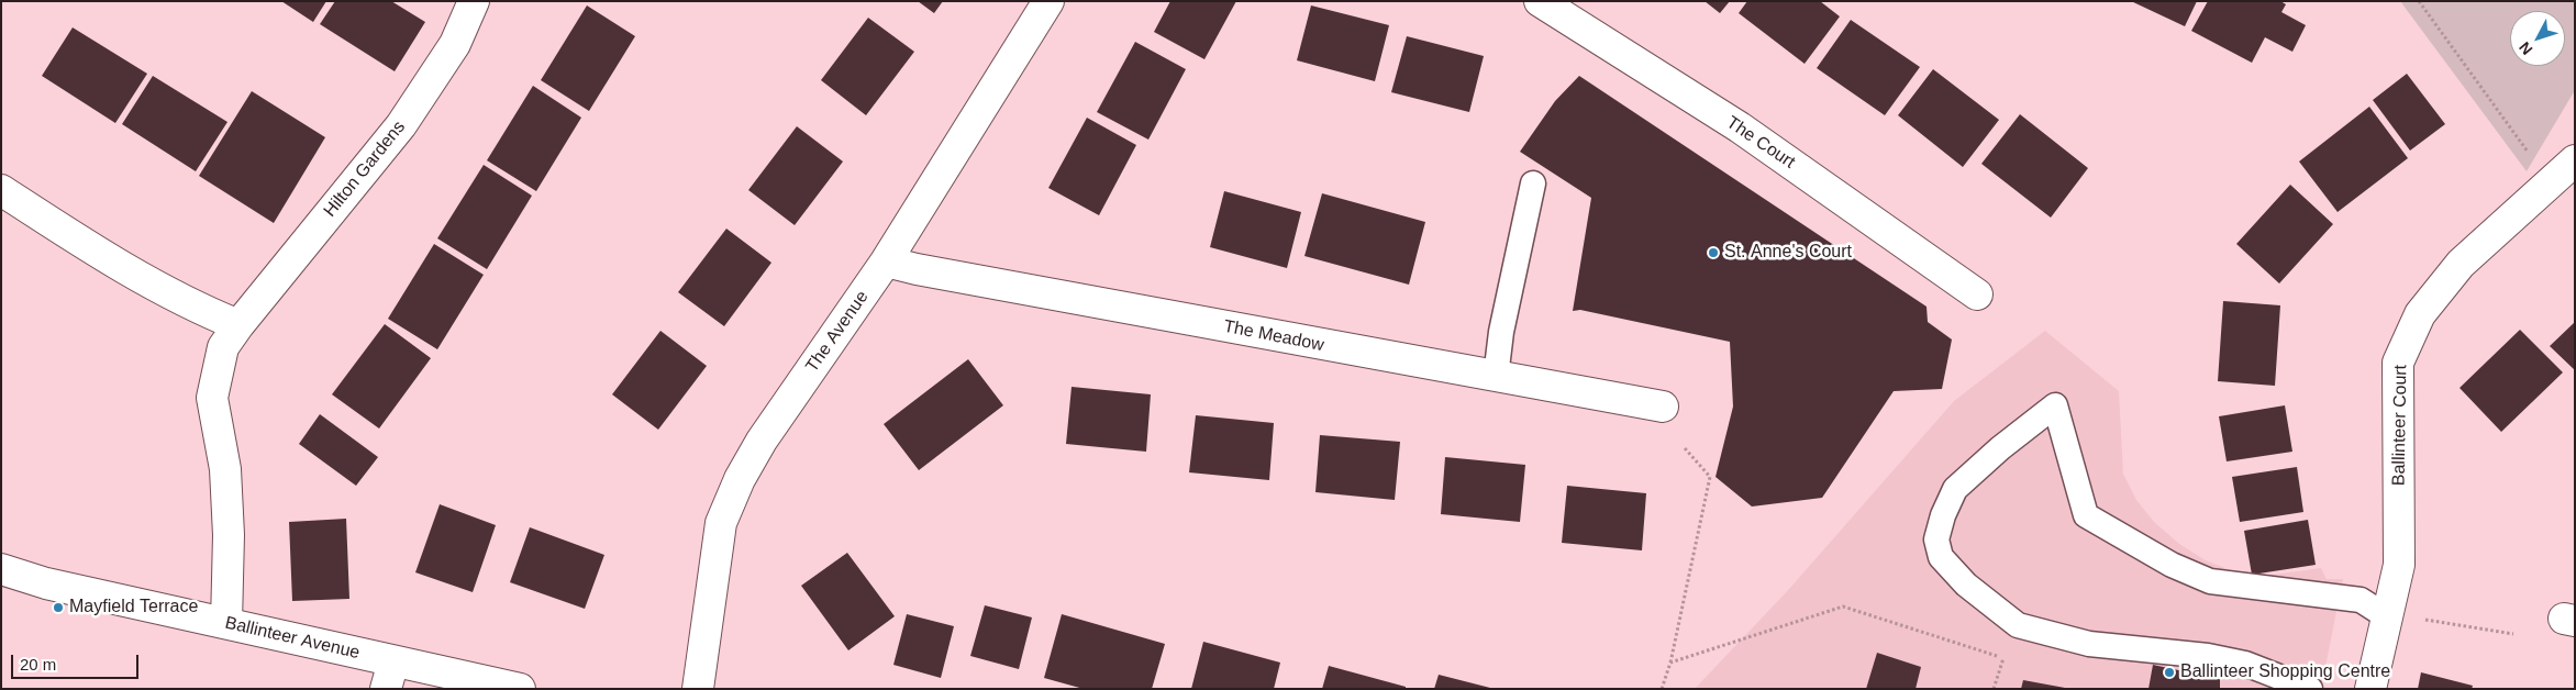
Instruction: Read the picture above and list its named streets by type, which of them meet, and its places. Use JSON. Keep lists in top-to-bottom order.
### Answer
{
  "streets": {
    "street": [
      "The Court",
      "Hilton Gardens",
      "The Avenue",
      "The Meadow",
      "Ballinteer Court",
      "Ballinteer Avenue"
    ]
  },
  "crossings": [
    ["Hilton Gardens", "Ballinteer Avenue"],
    ["The Avenue", "The Meadow"]
  ],
  "places": ["St. Anne's Court", "Mayfield Terrace", "Ballinteer Shopping Centre"],
  "scale_bar": "20 m",
  "north": "bottom left"
}
